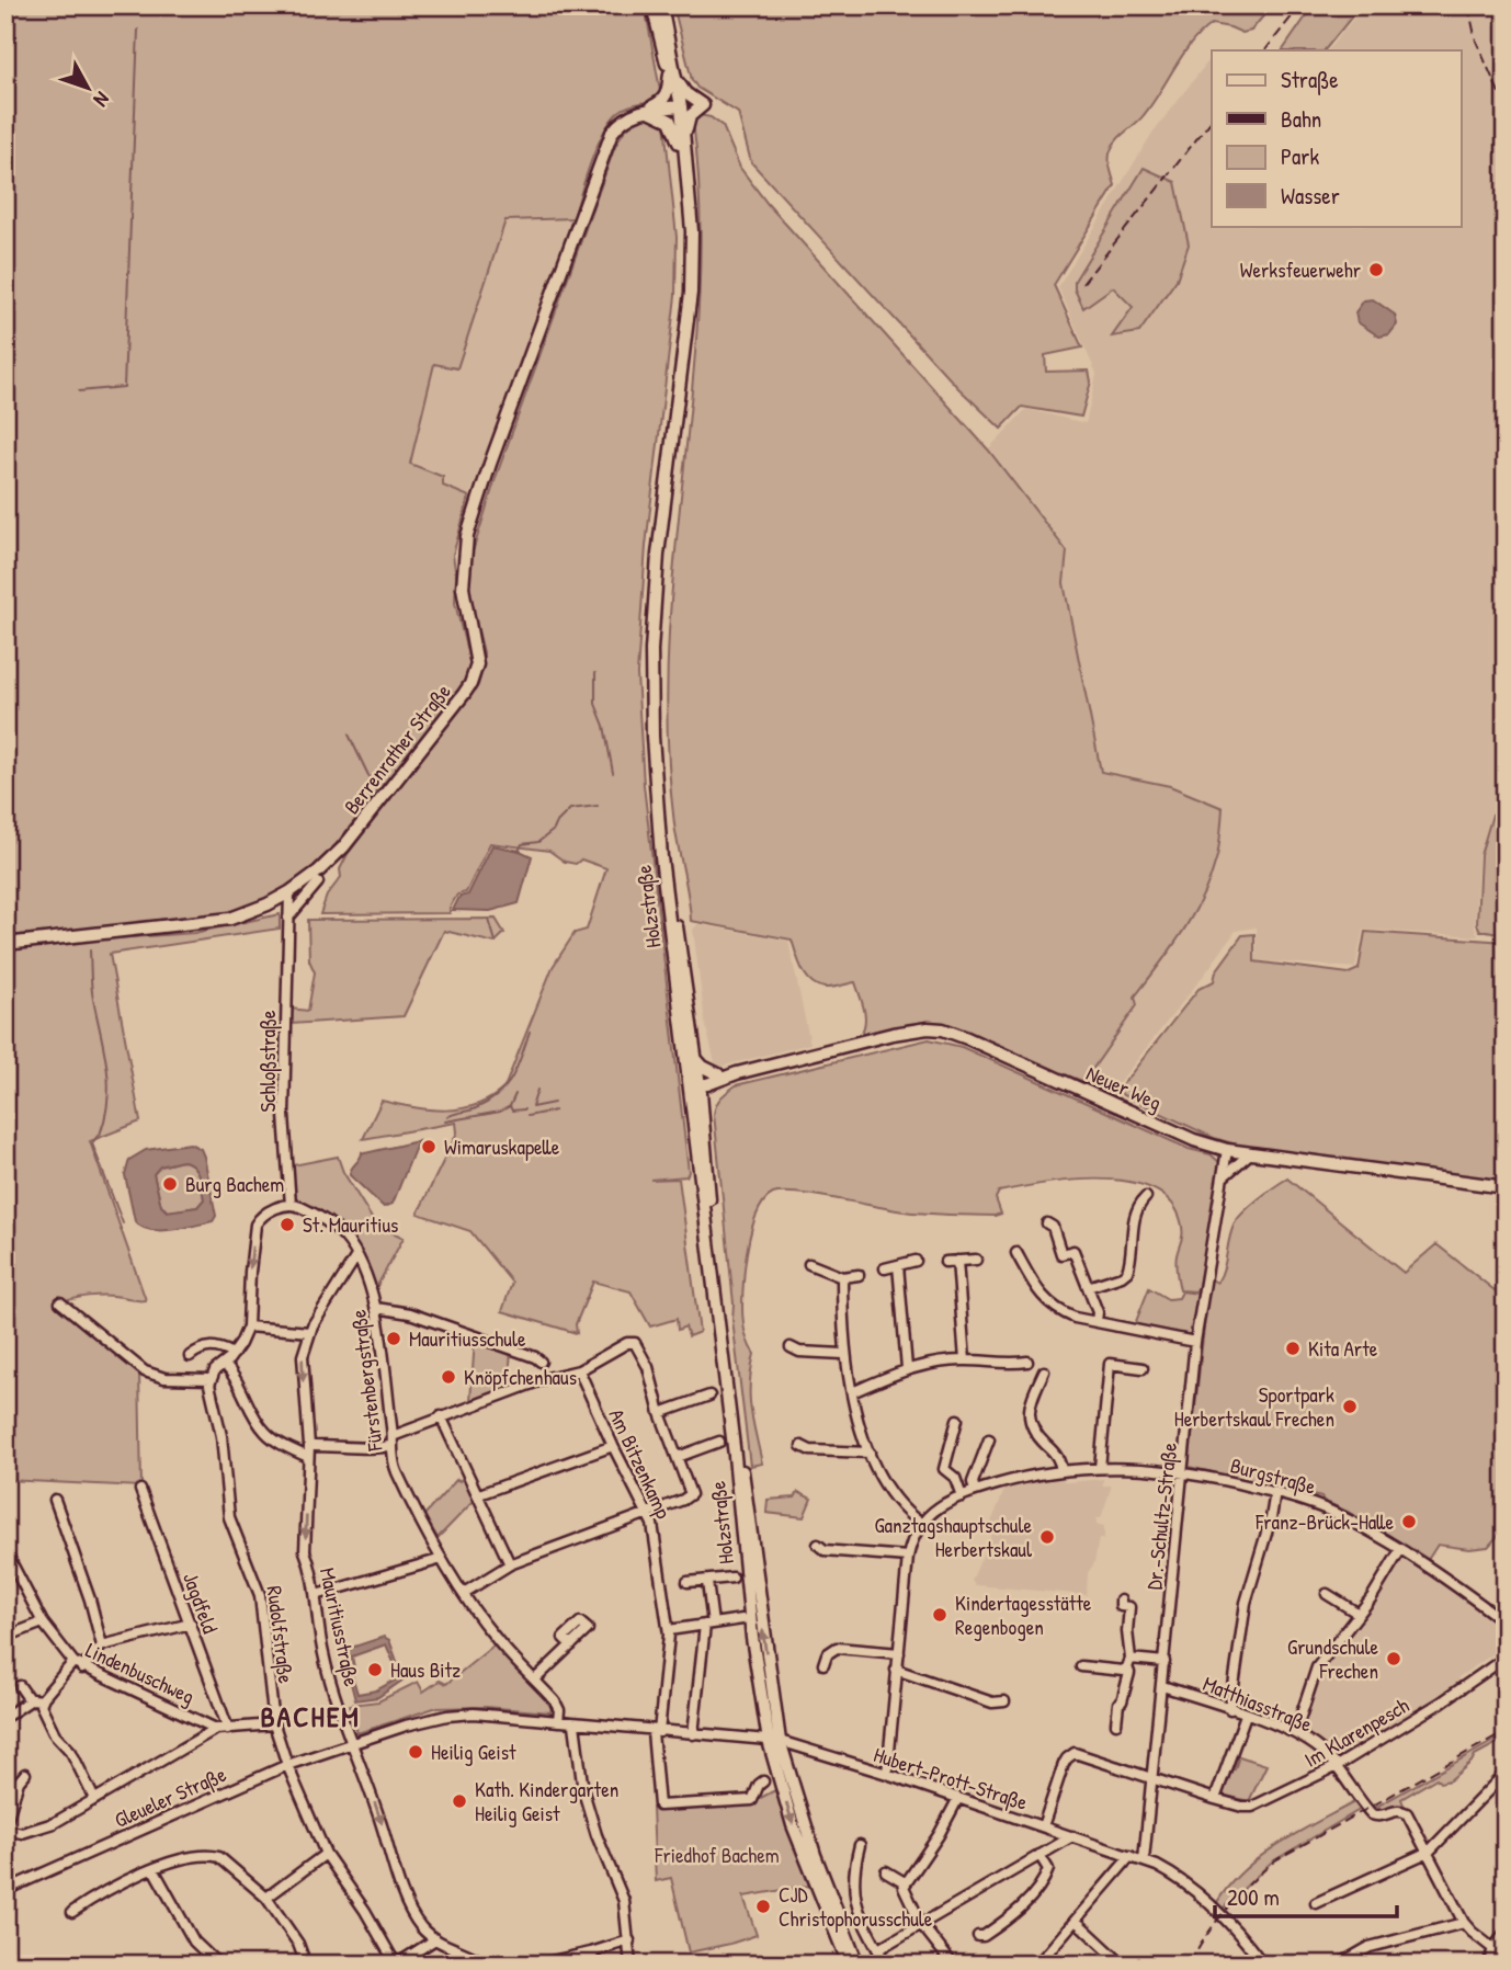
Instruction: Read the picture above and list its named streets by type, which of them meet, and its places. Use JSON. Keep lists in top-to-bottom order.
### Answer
{
  "streets": {
    "main road": ["Berrenrather Straße", "Holzstraße", "Neuer Weg"],
    "street": [
      "Schloßstraße",
      "Fürstenbergstraße",
      "Am Bitzenkamp",
      "Burgstraße",
      "Dr.-Schultz-Straße",
      "Jagdfeld",
      "Mauritiusstraße",
      "Rudolfstraße",
      "Lindenbuschweg",
      "Matthiasstraße",
      "Im Klarenpesch",
      "Hubert-Prott-Straße",
      "Gleueler Straße"
    ]
  },
  "crossings": [
    ["Berrenrather Straße", "Schloßstraße"],
    ["Holzstraße", "Neuer Weg"],
    ["Holzstraße", "Hubert-Prott-Straße"],
    ["Schloßstraße", "Fürstenbergstraße"],
    ["Schloßstraße", "Mauritiusstraße"],
    ["Neuer Weg", "Dr.-Schultz-Straße"],
    ["Fürstenbergstraße", "Mauritiusstraße"],
    ["Fürstenbergstraße", "Hubert-Prott-Straße"],
    ["Am Bitzenkamp", "Hubert-Prott-Straße"],
    ["Burgstraße", "Dr.-Schultz-Straße"],
    ["Dr.-Schultz-Straße", "Matthiasstraße"],
    ["Dr.-Schultz-Straße", "Im Klarenpesch"],
    ["Dr.-Schultz-Straße", "Hubert-Prott-Straße"],
    ["Jagdfeld", "Lindenbuschweg"],
    ["Mauritiusstraße", "Hubert-Prott-Straße"],
    ["Mauritiusstraße", "Gleueler Straße"],
    ["Rudolfstraße", "Lindenbuschweg"],
    ["Rudolfstraße", "Gleueler Straße"],
    ["Matthiasstraße", "Im Klarenpesch"],
    ["Im Klarenpesch", "Hubert-Prott-Straße"],
    ["Hubert-Prott-Straße", "Gleueler Straße"]
  ],
  "one_way": ["Mauritiusstraße"],
  "districts": ["BACHEM"],
  "parks": ["Friedhof Bachem"],
  "places": [
    "Werksfeuerwehr",
    "Wimaruskapelle",
    "Burg Bachem",
    "St. Mauritius",
    "Mauritiusschule",
    "Kita Arte",
    "Knöpfchenhaus",
    "Sportpark Herbertskaul Frechen",
    "Franz-Brück-Halle",
    "Ganztagshauptschule Herbertskaul",
    "Kindertagesstätte Regenbogen",
    "Grundschule Frechen",
    "Haus Bitz",
    "Heilig Geist",
    "Kath. Kindergarten Heilig Geist",
    "CJD Christophorusschule"
  ],
  "legend": [
    "Straße",
    "Bahn",
    "Park",
    "Wasser"
  ],
  "scale_bar": "200 m",
  "north": "bottom right"
}
